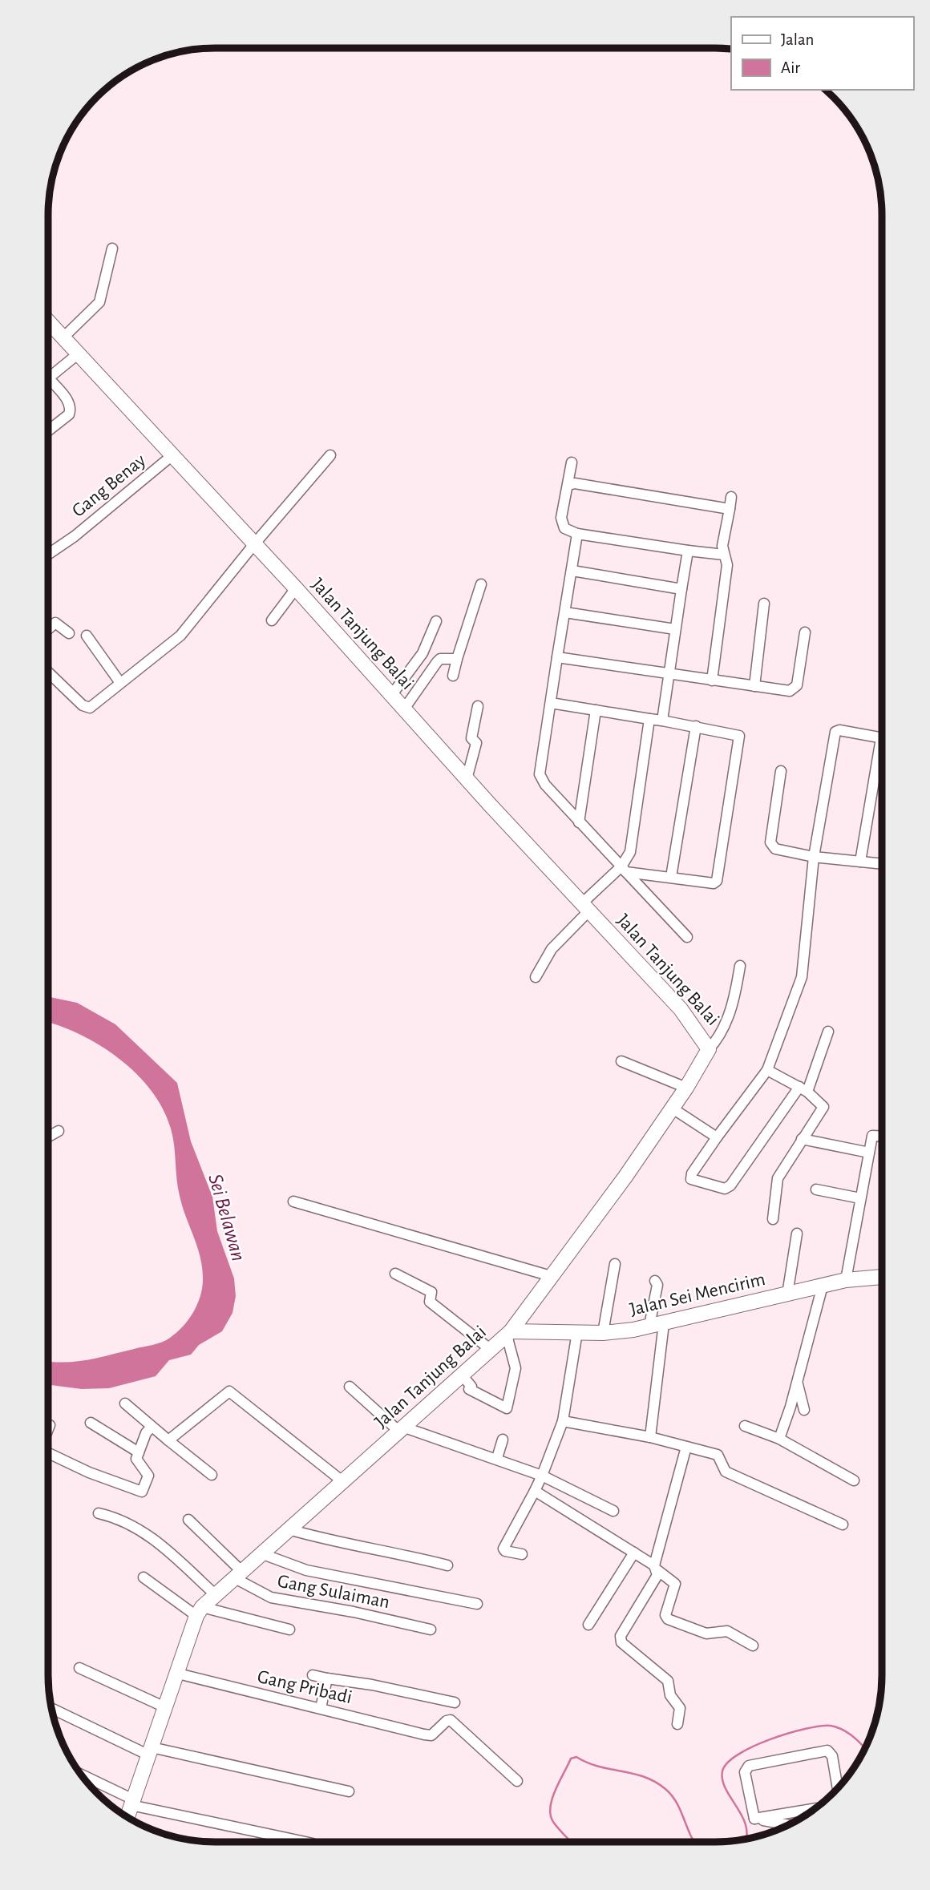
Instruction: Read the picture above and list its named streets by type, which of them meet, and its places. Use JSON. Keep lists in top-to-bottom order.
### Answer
{
  "streets": {
    "street": [
      "Gang Benay",
      "Jalan Tanjung Balai",
      "Jalan Sei Mencirim",
      "Gang Sulaiman",
      "Gang Pribadi"
    ]
  },
  "crossings": [
    ["Gang Benay", "Jalan Tanjung Balai"],
    ["Jalan Tanjung Balai", "Jalan Sei Mencirim"],
    ["Jalan Tanjung Balai", "Gang Sulaiman"],
    ["Jalan Tanjung Balai", "Gang Pribadi"]
  ],
  "water": ["Sei Belawan"],
  "legend": ["Jalan", "Air"]
}
